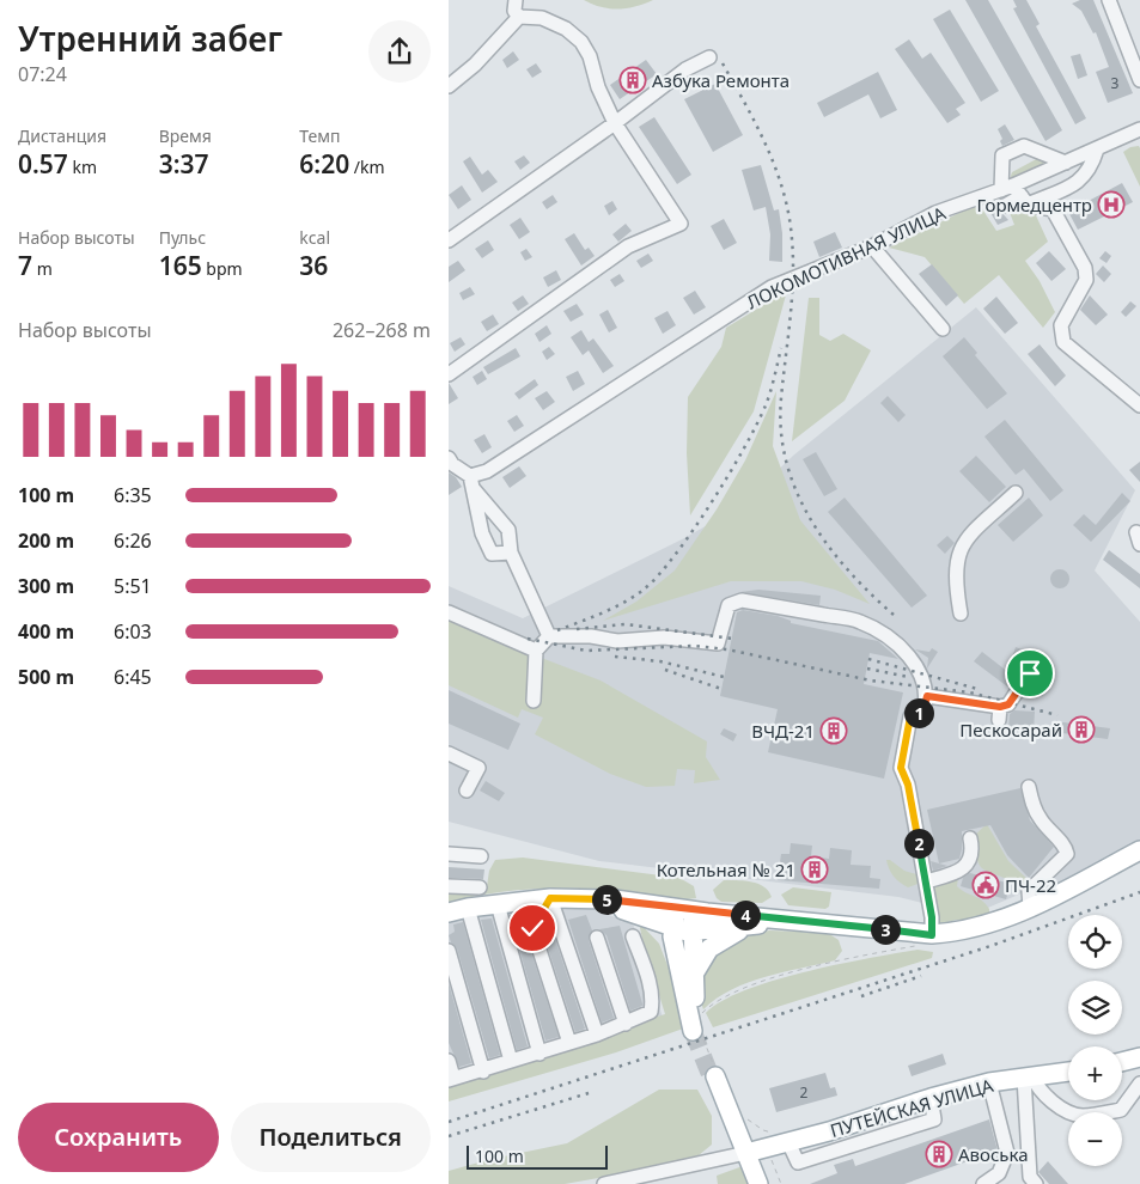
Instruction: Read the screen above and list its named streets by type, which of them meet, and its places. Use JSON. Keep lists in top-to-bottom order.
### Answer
{
  "streets": {
    "main road": ["ПУТЕЙСКАЯ УЛИЦА"],
    "street": ["ЛОКОМОТИВНАЯ УЛИЦА"]
  },
  "places": {
    "building": [
      "Азбука Ремонта",
      "Пескосарай",
      "ВЧД-21",
      "Котельная № 21",
      "Авоська"
    ],
    "hospital": ["Гормедцентр"],
    "public building": ["ПЧ-22"]
  },
  "house_numbers": ["3", "2"],
  "scale_bar": "100 m",
  "page": {
    "heading": ["Утренний забег", "07:24"],
    "stats": [
      ["Дистанция", "0.57 km"],
      ["Время", "3:37"],
      ["Темп", "6:20 /km"],
      ["Набор высоты", "7 m"],
      ["Пульс", "165 bpm"],
      ["kcal", "36"]
    ],
    "chart": ["Набор высоты", "262–268 m"],
    "list": [
      {
        "name": "100 m",
        "note": "6:35"
      },
      {
        "name": "200 m",
        "note": "6:26"
      },
      {
        "name": "300 m",
        "note": "5:51"
      },
      {
        "name": "400 m",
        "note": "6:03"
      },
      {
        "name": "500 m",
        "note": "6:45"
      }
    ],
    "pins": [
      "1",
      "2",
      "5",
      "4",
      "3"
    ],
    "map_buttons": ["+", "−"],
    "buttons": ["Сохранить", "Поделиться"],
    "scale": "100 m"
  }
}
